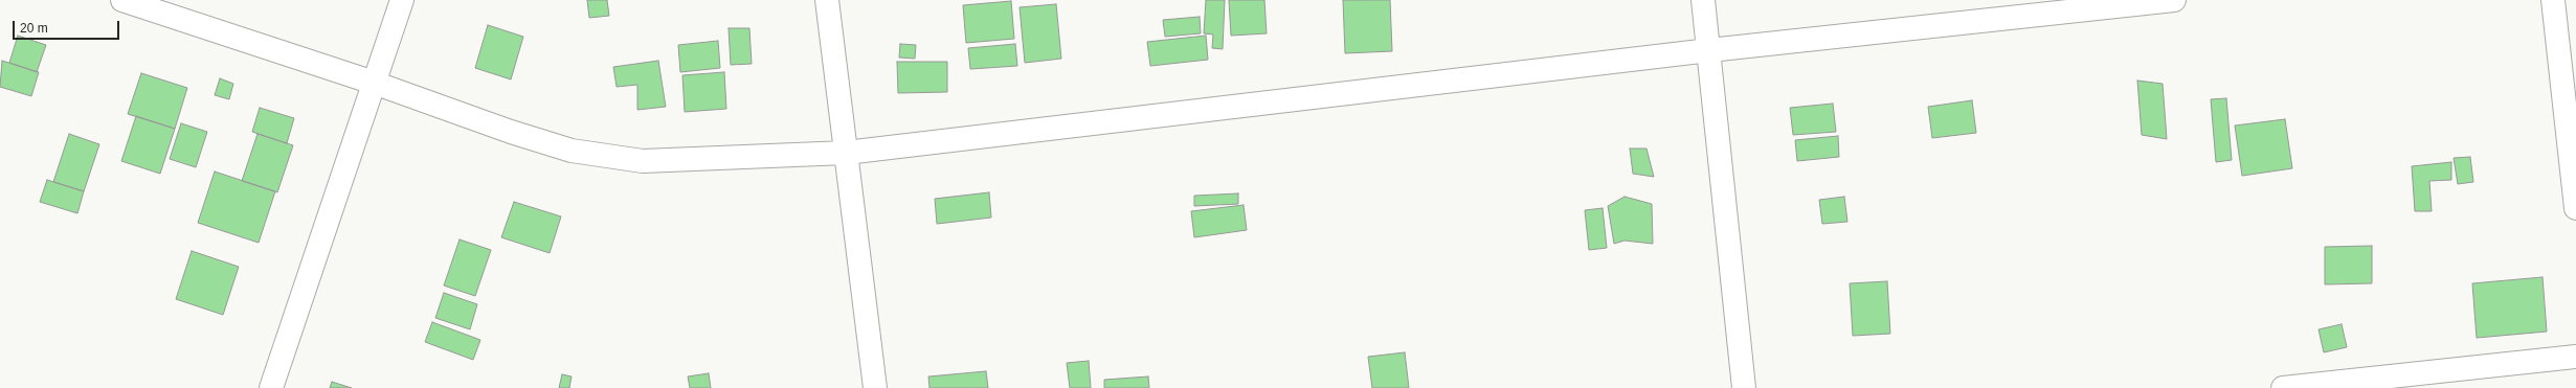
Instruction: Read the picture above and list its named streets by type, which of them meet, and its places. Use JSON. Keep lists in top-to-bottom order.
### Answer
{
  "scale_bar": "20 m"
}
